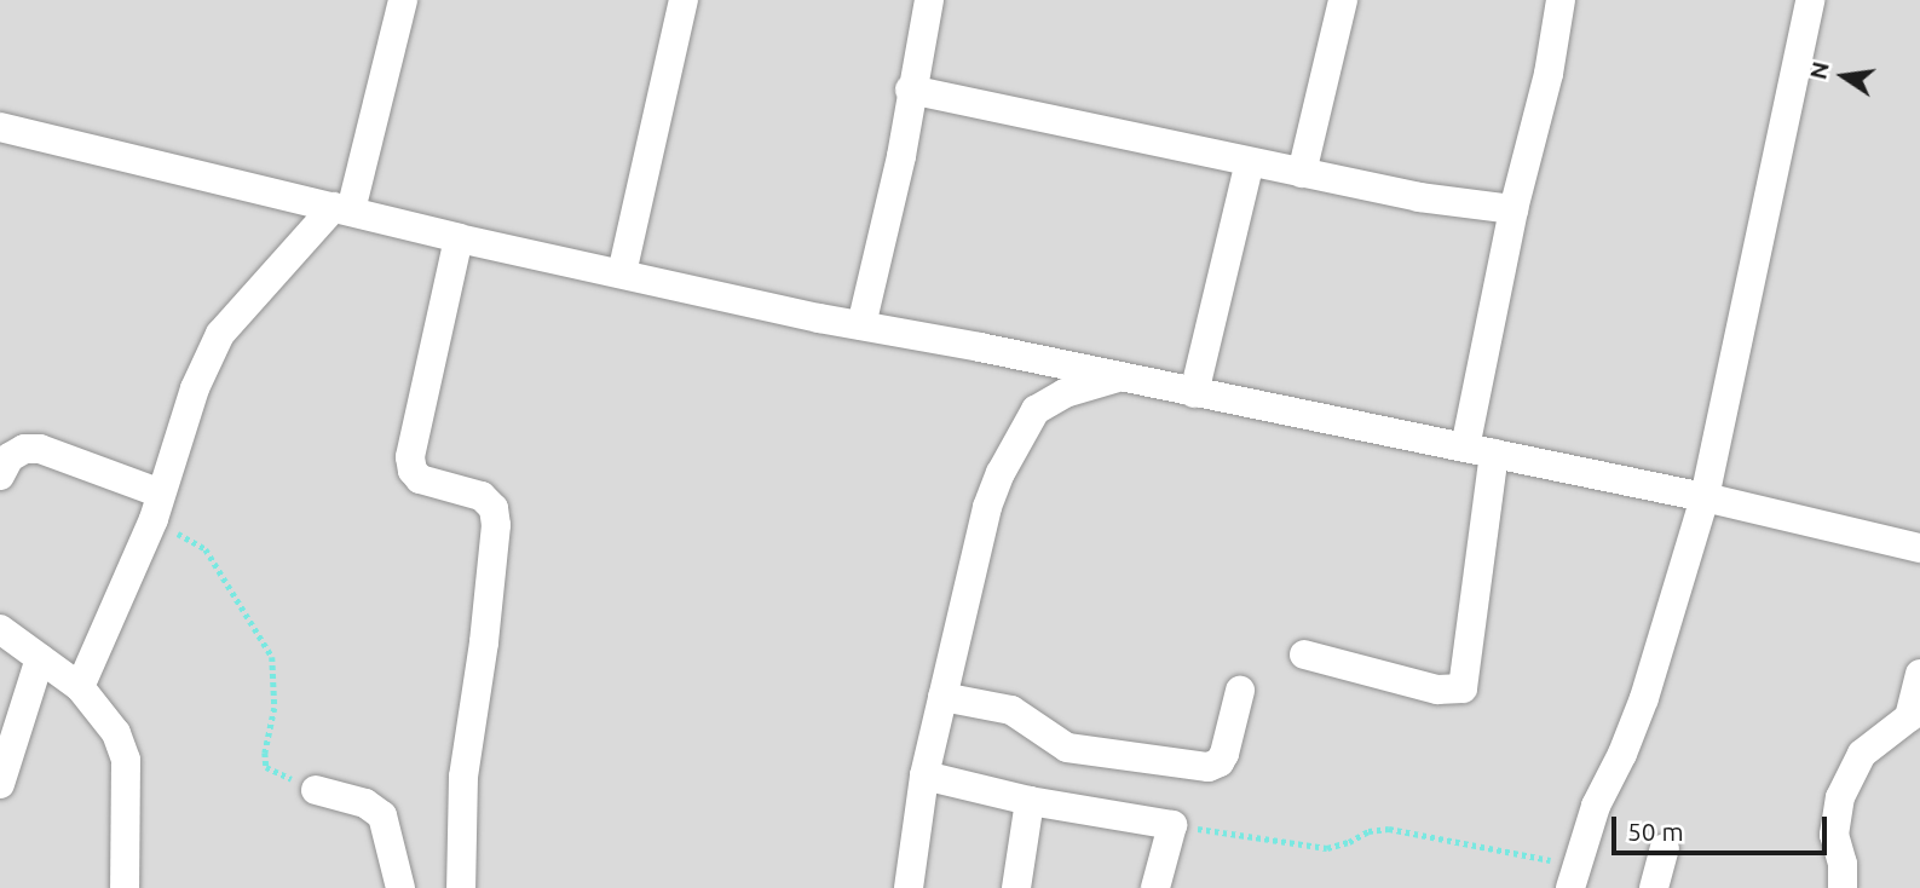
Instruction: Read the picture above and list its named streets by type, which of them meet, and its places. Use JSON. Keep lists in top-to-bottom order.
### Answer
{
  "scale_bar": "50 m",
  "north": "left"
}
